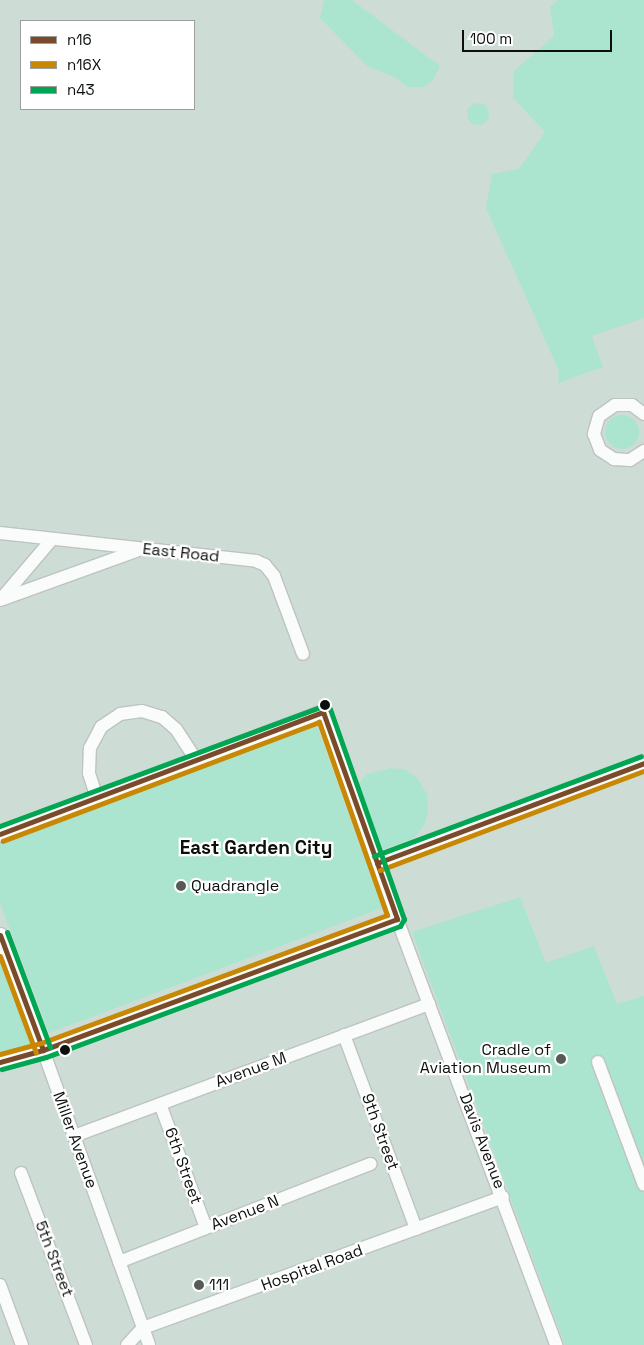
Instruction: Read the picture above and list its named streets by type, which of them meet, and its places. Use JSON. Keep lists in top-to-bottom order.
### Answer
{
  "streets": {
    "street": [
      "East Road",
      "Avenue M",
      "9th Street",
      "Miller Avenue",
      "Davis Avenue",
      "6th Street",
      "Avenue N",
      "5th Street",
      "Hospital Road"
    ]
  },
  "crossings": [
    ["Avenue M", "9th Street"],
    ["Avenue M", "Miller Avenue"],
    ["Avenue M", "Davis Avenue"],
    ["Avenue M", "6th Street"],
    ["9th Street", "Hospital Road"],
    ["Miller Avenue", "Avenue N"],
    ["Miller Avenue", "Hospital Road"],
    ["Davis Avenue", "Hospital Road"],
    ["6th Street", "Avenue N"]
  ],
  "districts": ["East Garden City"],
  "places": ["Quadrangle", "Cradle of Aviation Museum", "111"],
  "lines": ["transit line n43", "transit line n16", "transit line n16X"],
  "legend": ["n16", "n16X", "n43"],
  "scale_bar": "100 m"
}
